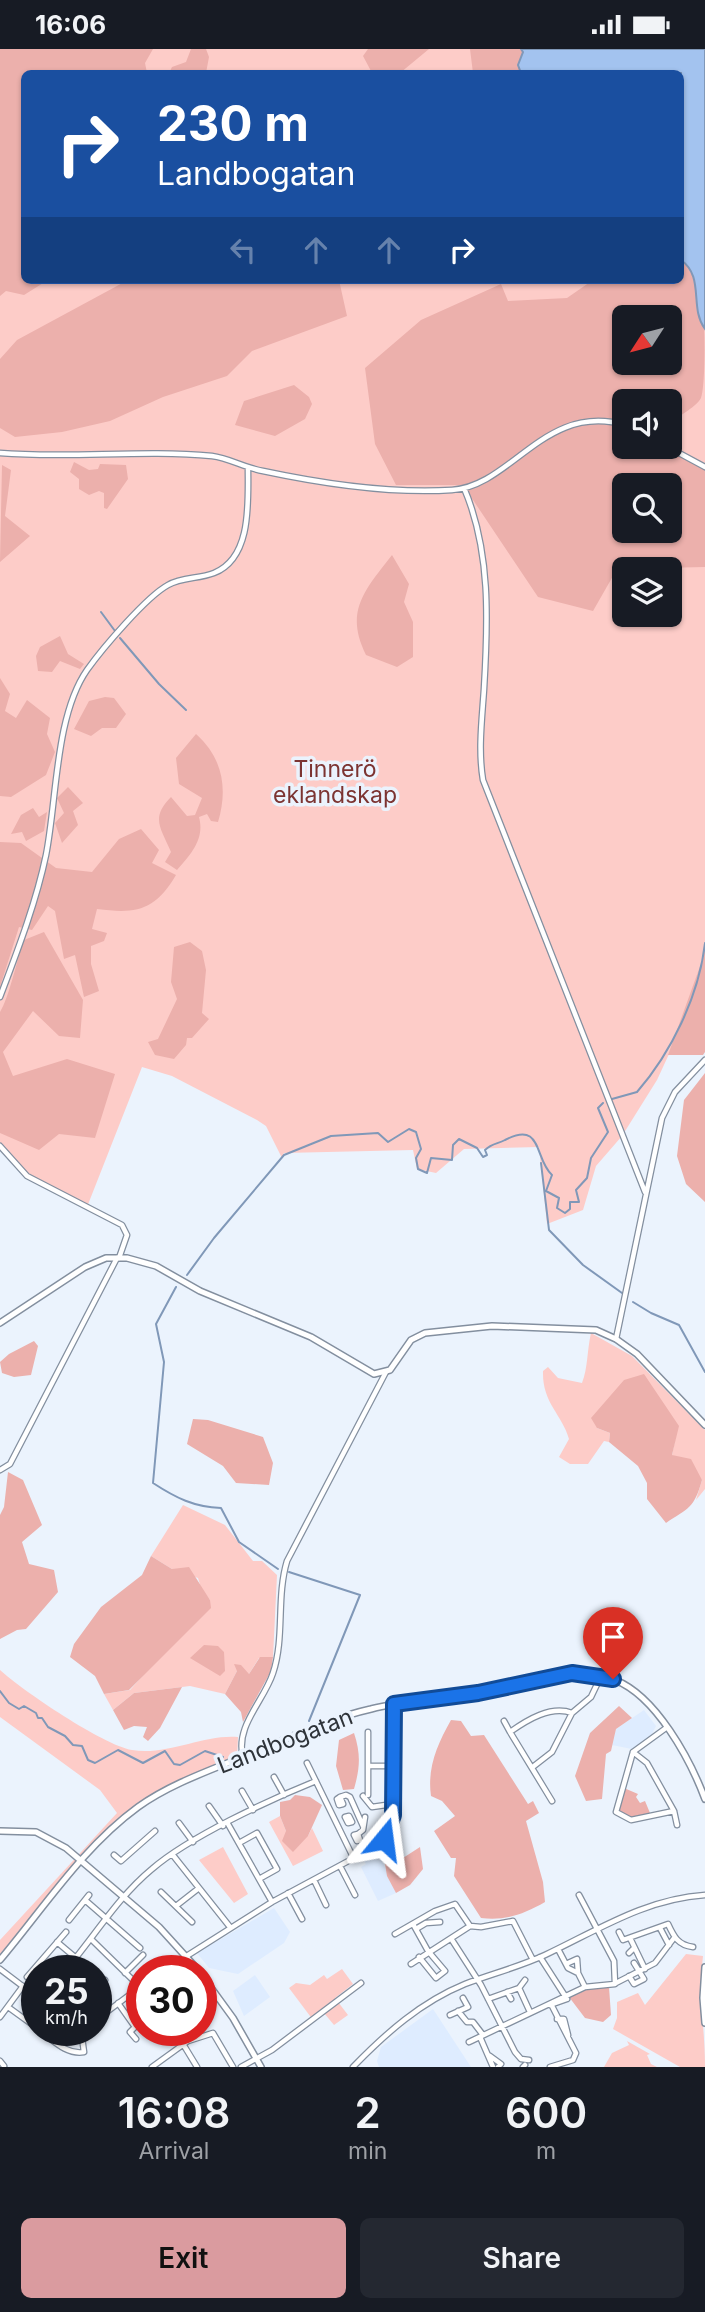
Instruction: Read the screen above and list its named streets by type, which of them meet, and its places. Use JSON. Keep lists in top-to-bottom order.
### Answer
{
  "streets": {
    "street": ["Landbogatan"]
  },
  "parks": ["Tinnerö eklandskap"],
  "north": "bottom left",
  "page": {
    "status": "16:06",
    "turn": ["230 m", "Landbogatan"],
    "speed": "25 km/h",
    "limit": "30",
    "eta": [
      "16:08",
      "Arrival",
      "2",
      "min",
      "600",
      "m"
    ],
    "buttons": ["Exit", "Share"]
  }
}
